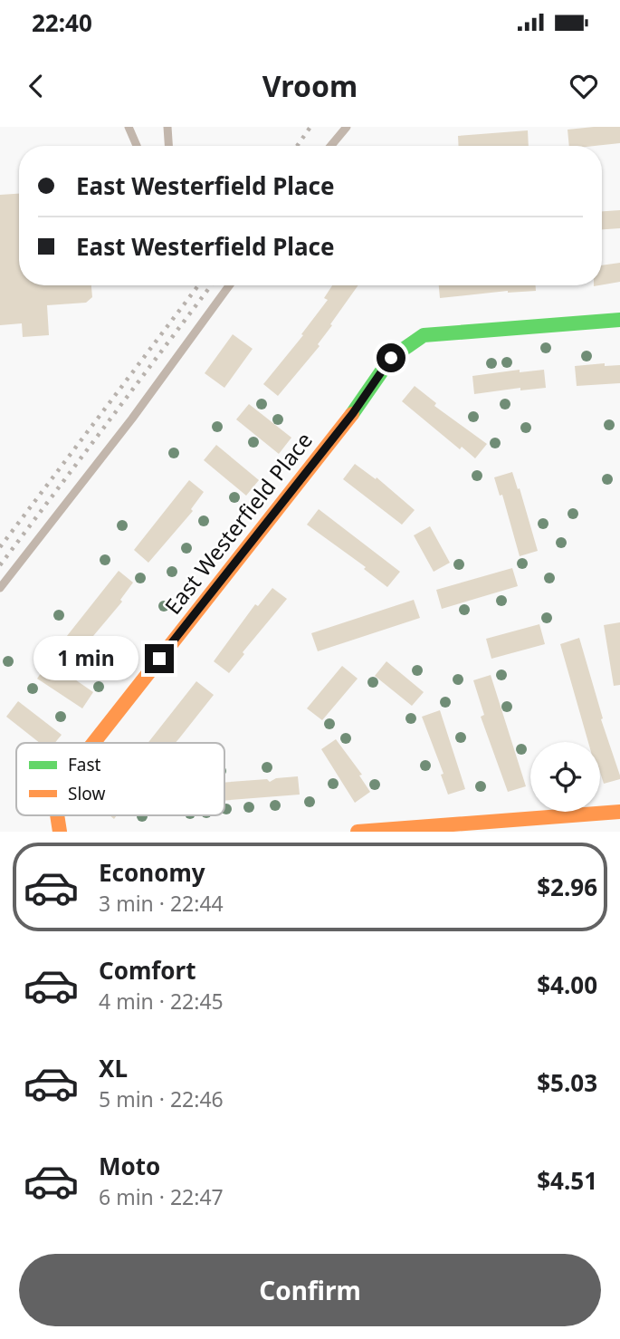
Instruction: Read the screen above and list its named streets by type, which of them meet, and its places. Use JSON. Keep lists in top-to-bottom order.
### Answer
{
  "streets": {
    "street": ["East Westerfield Place"]
  },
  "legend": ["Fast", "Slow"],
  "page": {
    "status": "22:40",
    "header": "Vroom",
    "banner": ["East Westerfield Place", "East Westerfield Place"],
    "bubble": "1 min",
    "list": [
      {
        "name": "Economy",
        "note": "3 min · 22:44",
        "value": "$2.96"
      },
      {
        "name": "Comfort",
        "note": "4 min · 22:45",
        "value": "$4.00"
      },
      {
        "name": "XL",
        "note": "5 min · 22:46",
        "value": "$5.03"
      },
      {
        "name": "Moto",
        "note": "6 min · 22:47",
        "value": "$4.51"
      }
    ],
    "buttons": "Confirm"
  }
}
